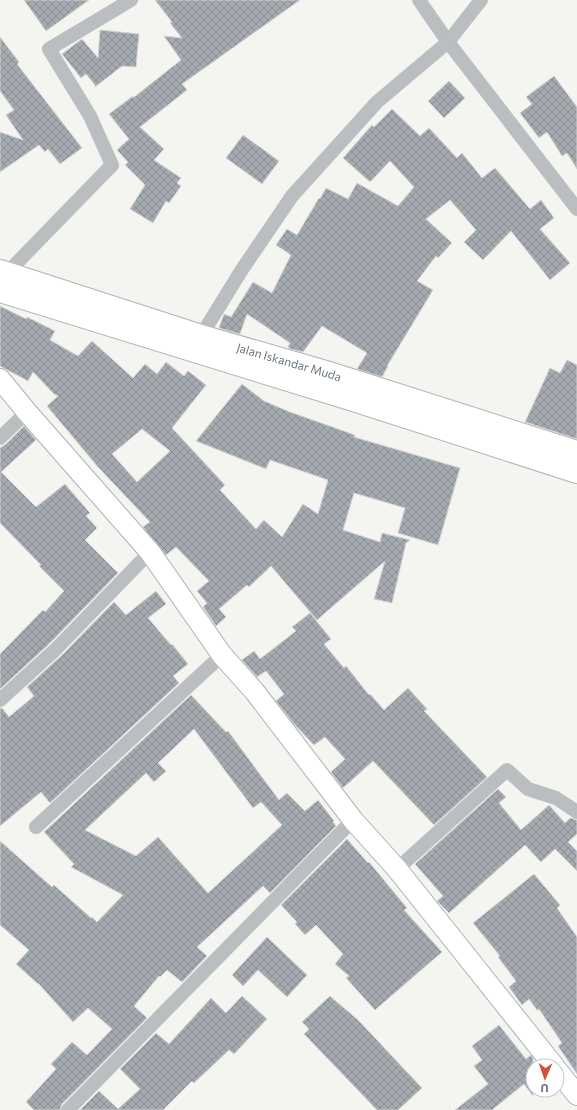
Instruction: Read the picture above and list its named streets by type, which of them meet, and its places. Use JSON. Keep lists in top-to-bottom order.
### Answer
{
  "streets": {
    "highway": ["Jalan Iskandar Muda"]
  },
  "north": "bottom"
}
